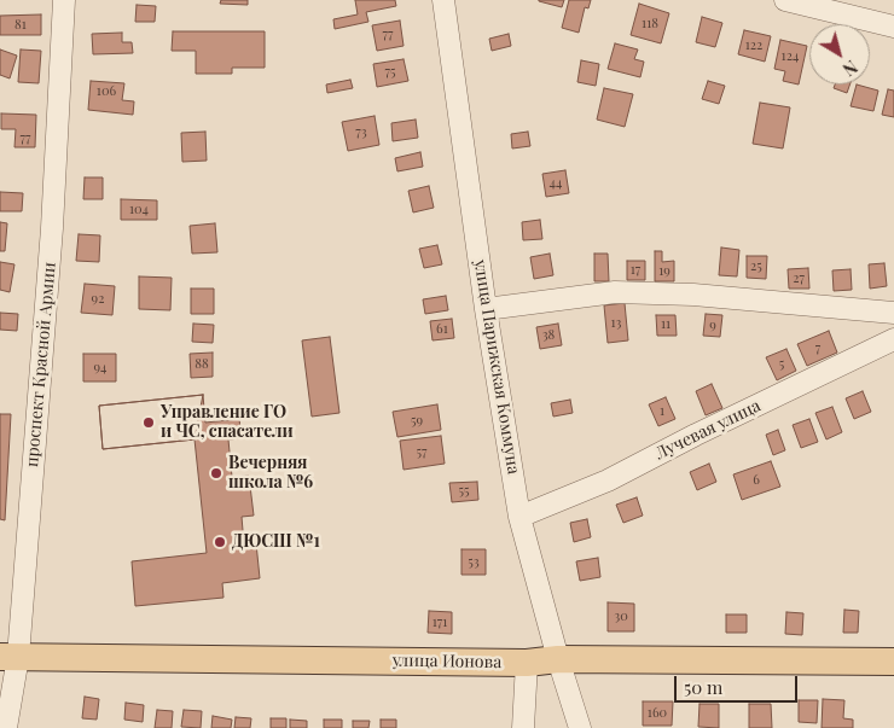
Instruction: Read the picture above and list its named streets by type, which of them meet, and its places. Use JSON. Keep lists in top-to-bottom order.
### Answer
{
  "streets": {
    "main road": ["улица Ионова"],
    "street": ["проспект Красной Армии", "улица Парижская Коммуна", "Лучевая улица"]
  },
  "crossings": [
    ["проспект Красной Армии", "улица Ионова"],
    ["улица Парижская Коммуна", "Лучевая улица"],
    ["улица Парижская Коммуна", "улица Ионова"]
  ],
  "places": ["Управление ГО и ЧС, спасатели", "Вечерняя школа №6", "ДЮСШ №1"],
  "house_numbers": [
    "118",
    "81",
    "77",
    "122",
    "124",
    "75",
    "106",
    "73",
    "77",
    "44",
    "104",
    "25",
    "17",
    "19",
    "27",
    "92",
    "13",
    "11",
    "9",
    "61",
    "38",
    "7",
    "88",
    "5",
    "94",
    "1",
    "59",
    "57",
    "6",
    "55",
    "53",
    "30",
    "171",
    "160"
  ],
  "scale_bar": "50 m",
  "north": "bottom right"
}
